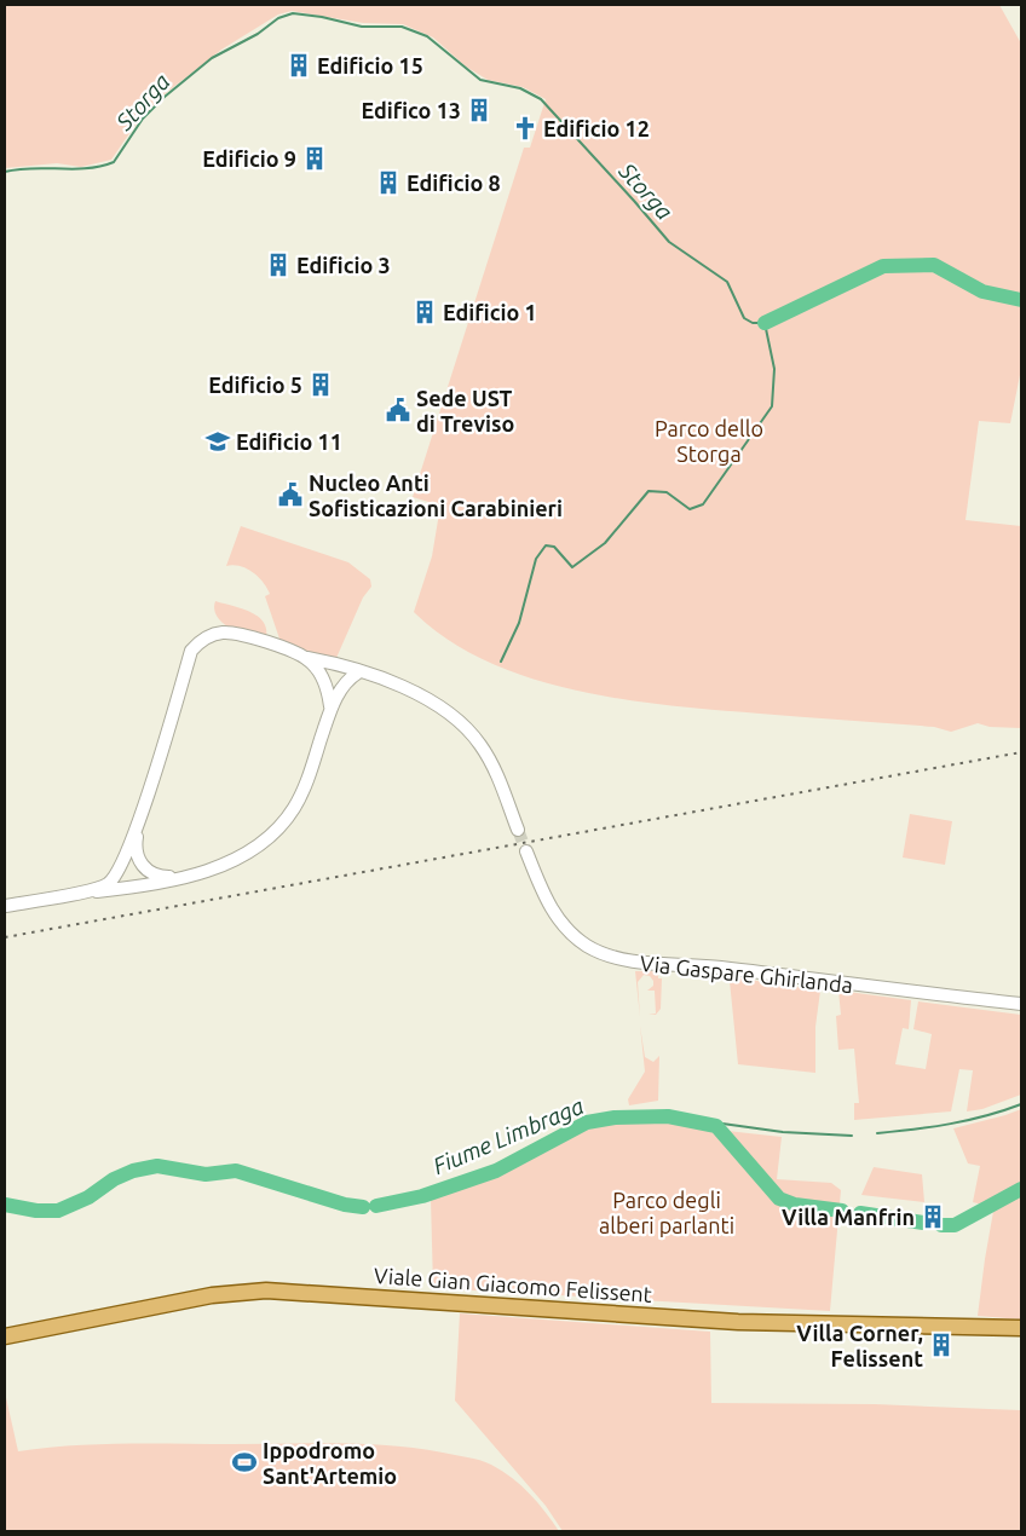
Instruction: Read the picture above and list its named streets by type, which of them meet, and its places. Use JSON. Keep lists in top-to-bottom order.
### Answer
{
  "streets": {
    "main road": ["Viale Gian Giacomo Felissent"],
    "street": ["Via Gaspare Ghirlanda"]
  },
  "water": ["Storga", "Fiume Limbraga"],
  "parks": ["Parco dello Storga", "Parco degli alberi parlanti"],
  "places": {
    "building": [
      "Edificio 15",
      "Edifico 13",
      "Edificio 9",
      "Edificio 8",
      "Edificio 3",
      "Edificio 1",
      "Edificio 5",
      "Villa Manfrin",
      "Villa Corner, Felissent"
    ],
    "church": ["Edificio 12"],
    "public building": ["Sede UST di Treviso", "Nucleo Anti Sofisticazioni Carabinieri"],
    "school or university": ["Edificio 11"],
    "sports": ["Ippodromo Sant'Artemio"]
  }
}
